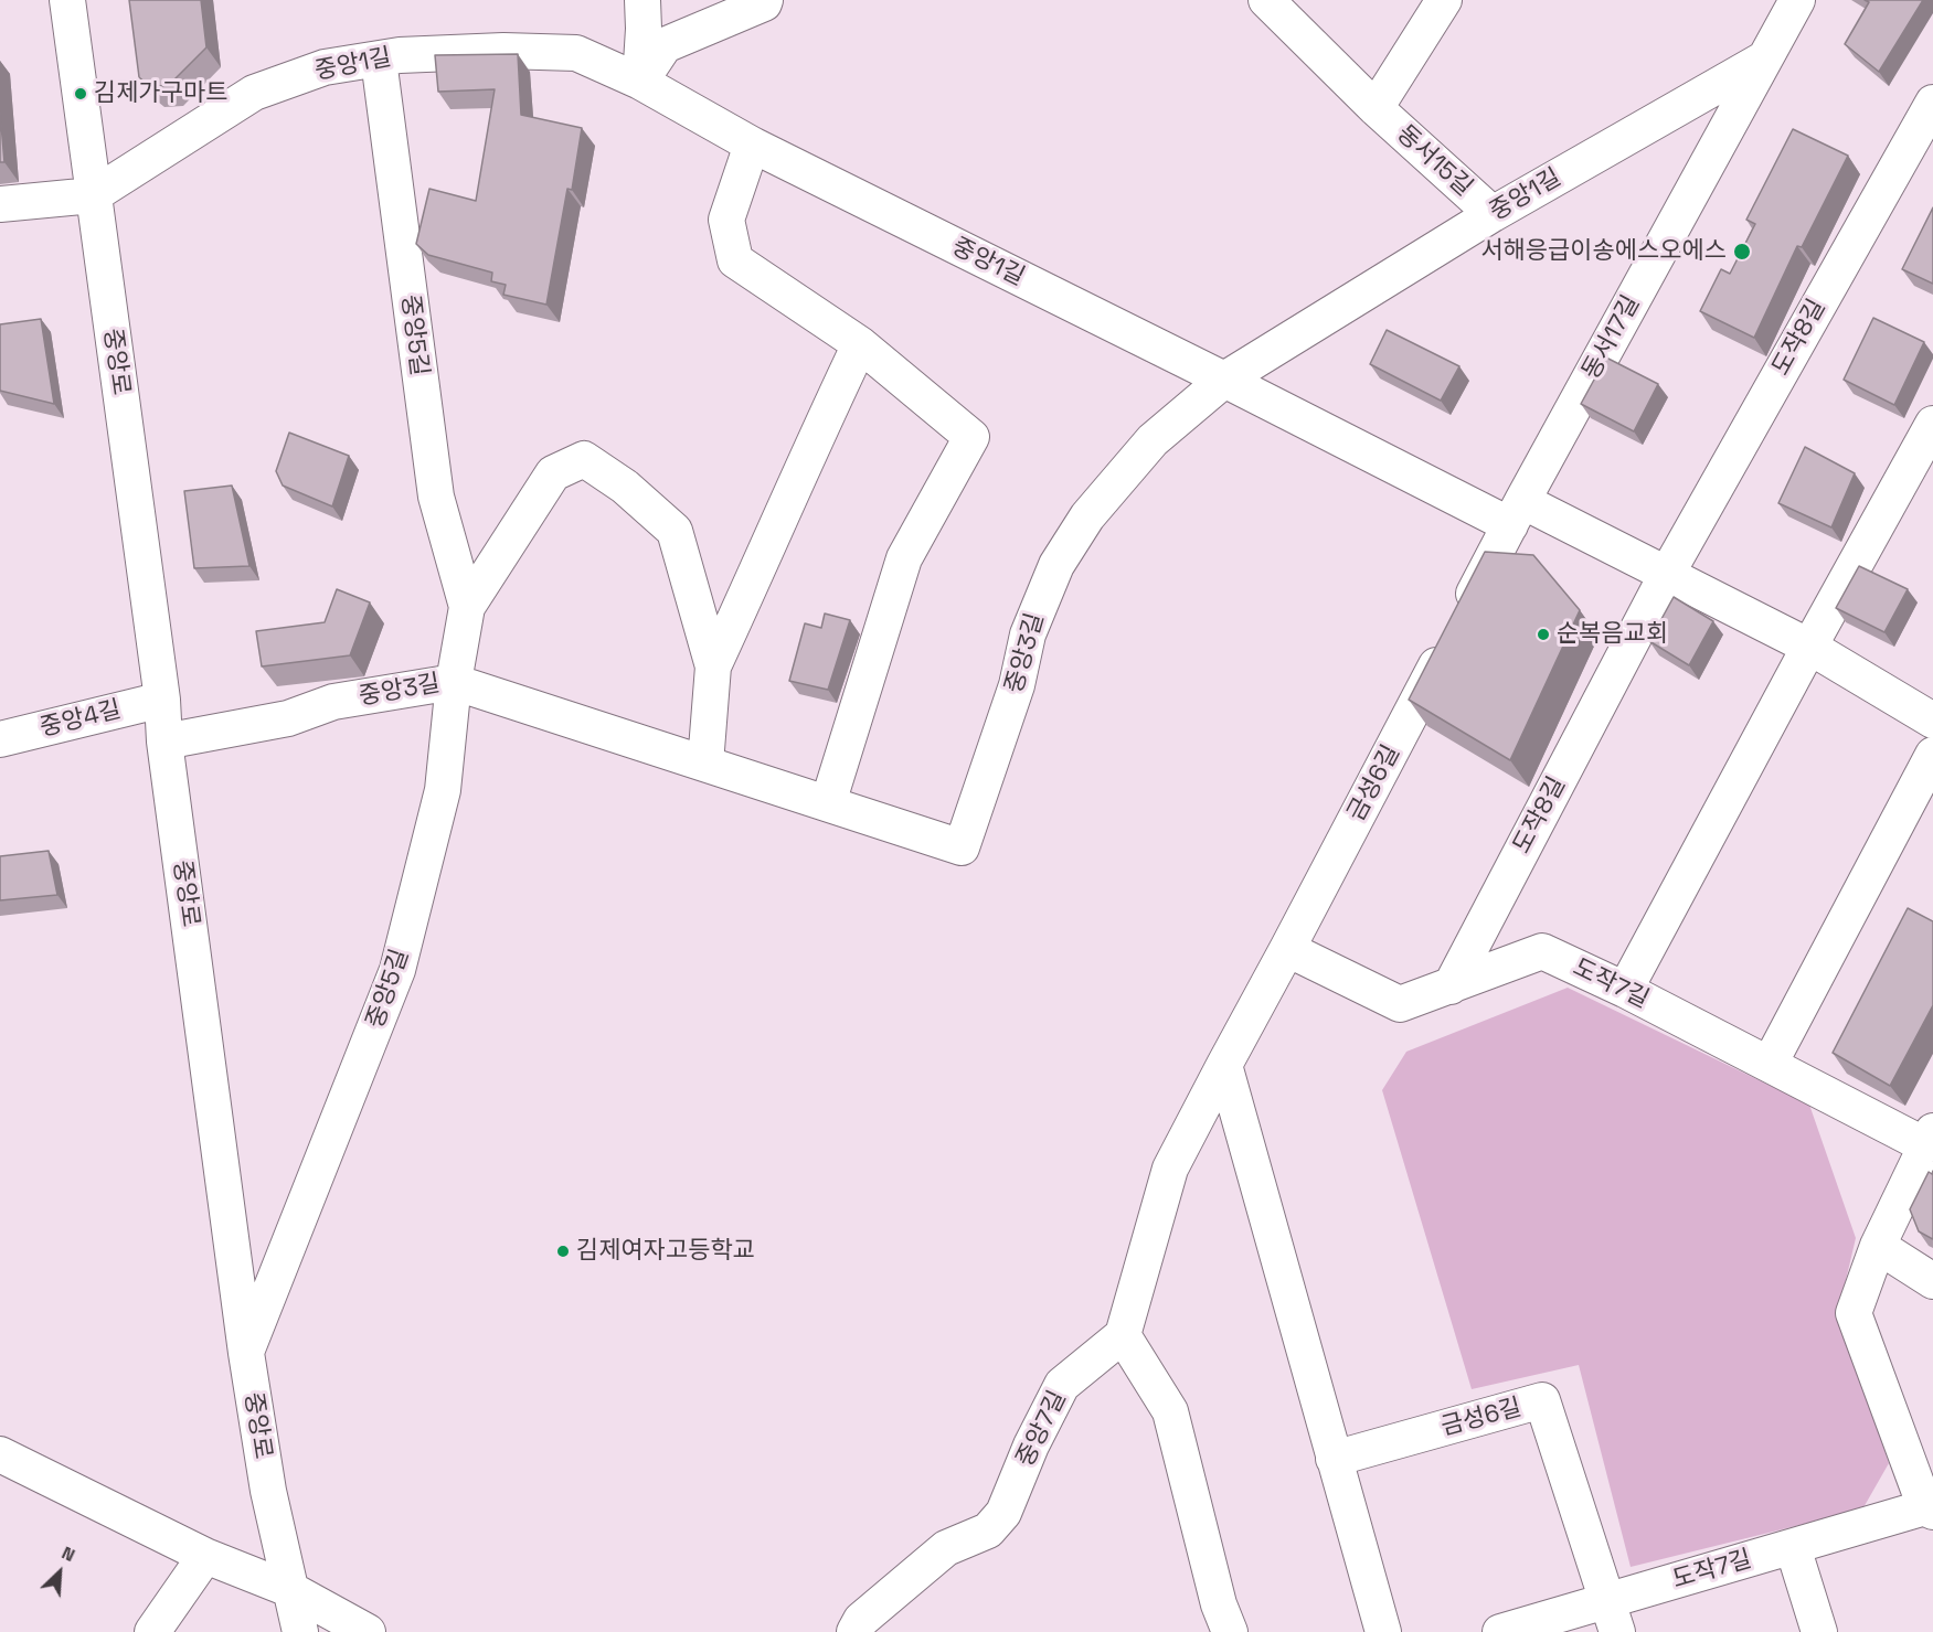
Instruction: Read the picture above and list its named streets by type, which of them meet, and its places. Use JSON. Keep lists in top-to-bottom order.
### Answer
{
  "streets": {
    "street": [
      "중앙1길",
      "동서15길",
      "중앙5길",
      "동서17길",
      "도작8길",
      "중앙로",
      "중앙3길",
      "중앙4길",
      "금성6길",
      "도작7길",
      "중앙7길"
    ]
  },
  "crossings": [
    ["중앙1길", "동서15길"],
    ["중앙1길", "중앙5길"],
    ["중앙1길", "동서17길"],
    ["중앙1길", "중앙로"],
    ["중앙1길", "중앙3길"],
    ["중앙1길", "금성6길"],
    ["중앙5길", "중앙로"],
    ["중앙5길", "중앙3길"],
    ["동서17길", "금성6길"],
    ["도작8길", "도작7길"],
    ["중앙로", "중앙3길"],
    ["중앙로", "중앙4길"],
    ["금성6길", "도작7길"],
    ["금성6길", "중앙7길"]
  ],
  "places": [
    "김제가구마트",
    "서해응급이송에스오에스",
    "순복음교회",
    "김제여자고등학교"
  ],
  "north": "top right"
}
